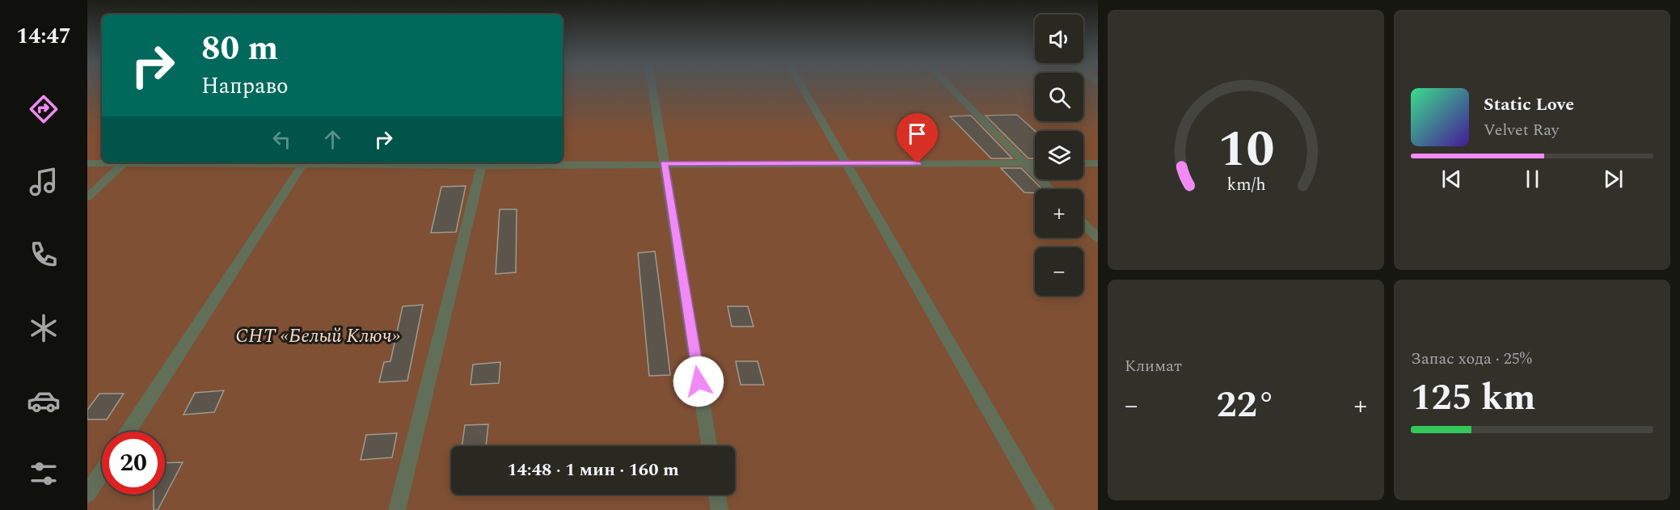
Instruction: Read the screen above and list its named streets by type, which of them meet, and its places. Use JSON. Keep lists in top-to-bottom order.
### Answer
{
  "parks": ["СНТ «Белый Ключ»"],
  "page": {
    "tabs": "14:47",
    "map_buttons": ["+", "−"],
    "turn": ["80 m", "Направо"],
    "song": ["Static Love", "Velvet Ray"],
    "tile": [
      "Климат",
      ["Запас хода · 25%", "125 km"]
    ],
    "heat": ["−", "22°", "+"],
    "limit": "20",
    "trip": "14:48 · 1 мин · 160 m",
    "gauge": ["10", "km/h"]
  }
}
